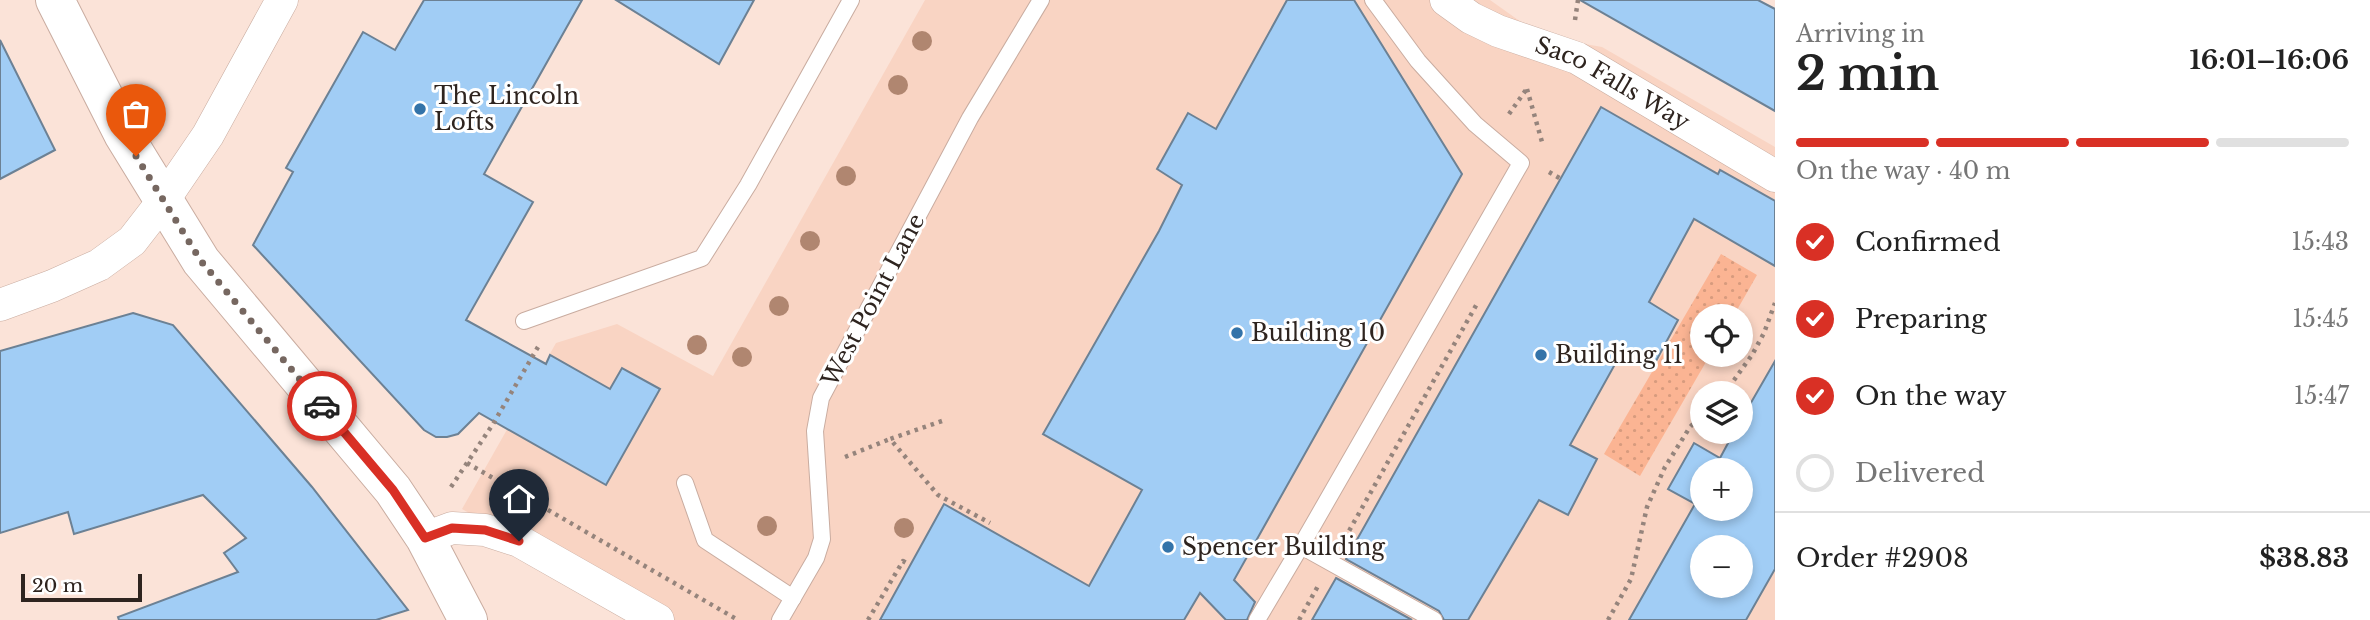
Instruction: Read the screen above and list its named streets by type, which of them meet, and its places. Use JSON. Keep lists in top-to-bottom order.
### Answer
{
  "streets": {
    "street": ["Saco Falls Way"],
    "lane": ["West Point Lane"]
  },
  "places": [
    "The Lincoln Lofts",
    "Building 10",
    "Building 11",
    "Spencer Building"
  ],
  "scale_bar": "20 m",
  "page": {
    "heading": ["2 min", "Arriving in", "16:01–16:06"],
    "panel": ["Order #2908", "$38.83"],
    "bar": "On the way · 40 m",
    "list": [
      ["Confirmed", "15:43"],
      ["Preparing", "15:45"],
      ["On the way", "15:47"],
      "Delivered"
    ],
    "map_buttons": ["+", "−"],
    "scale": "20 m"
  }
}
